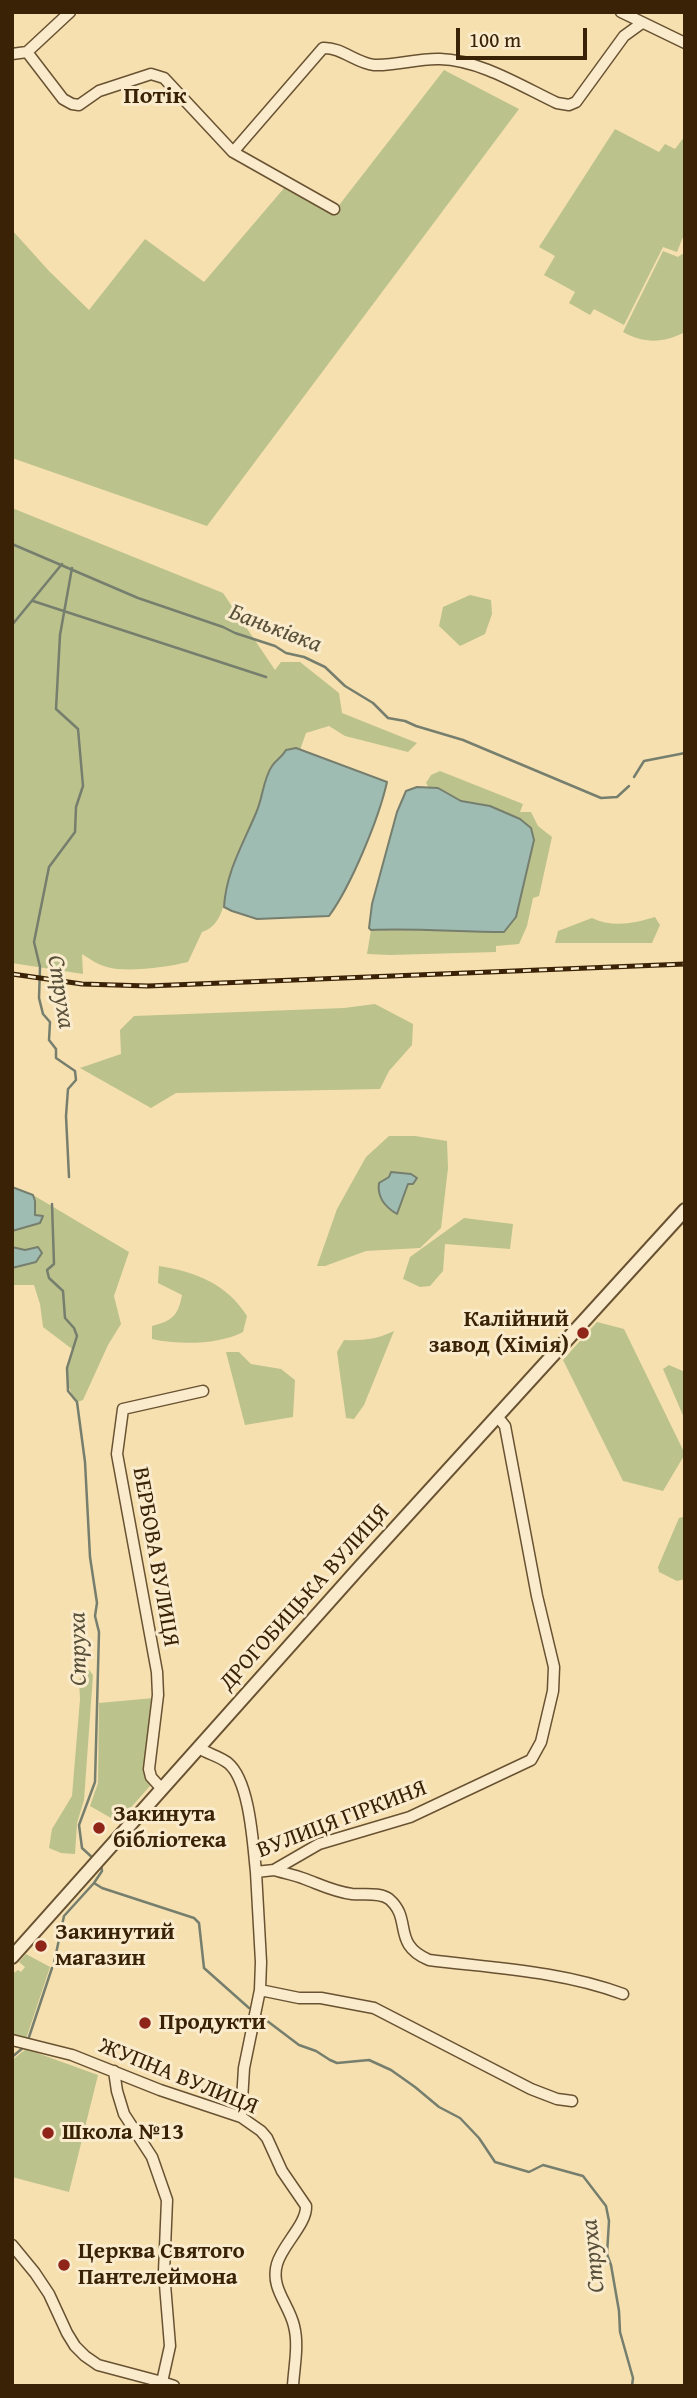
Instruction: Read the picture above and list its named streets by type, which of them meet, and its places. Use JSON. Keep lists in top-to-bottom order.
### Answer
{
  "streets": {
    "street": [
      "ВЕРБОВА ВУЛИЦЯ",
      "ДРОГОБИЦЬКА ВУЛИЦЯ",
      "ВУЛИЦЯ ГІРКИНЯ",
      "ЖУПНА ВУЛИЦЯ"
    ]
  },
  "crossings": [
    ["ВЕРБОВА ВУЛИЦЯ", "ДРОГОБИЦЬКА ВУЛИЦЯ"],
    ["ДРОГОБИЦЬКА ВУЛИЦЯ", "ВУЛИЦЯ ГІРКИНЯ"],
    ["ВУЛИЦЯ ГІРКИНЯ", "ЖУПНА ВУЛИЦЯ"]
  ],
  "districts": ["Потік"],
  "water": ["Баньківка", "Струха"],
  "places": [
    "Калійний завод (Хімія)",
    "Закинута бібліотека",
    "Закинутий магазин",
    "Продукти",
    "Школа №13",
    "Церква Святого Пантелеймона"
  ],
  "scale_bar": "100 m"
}
